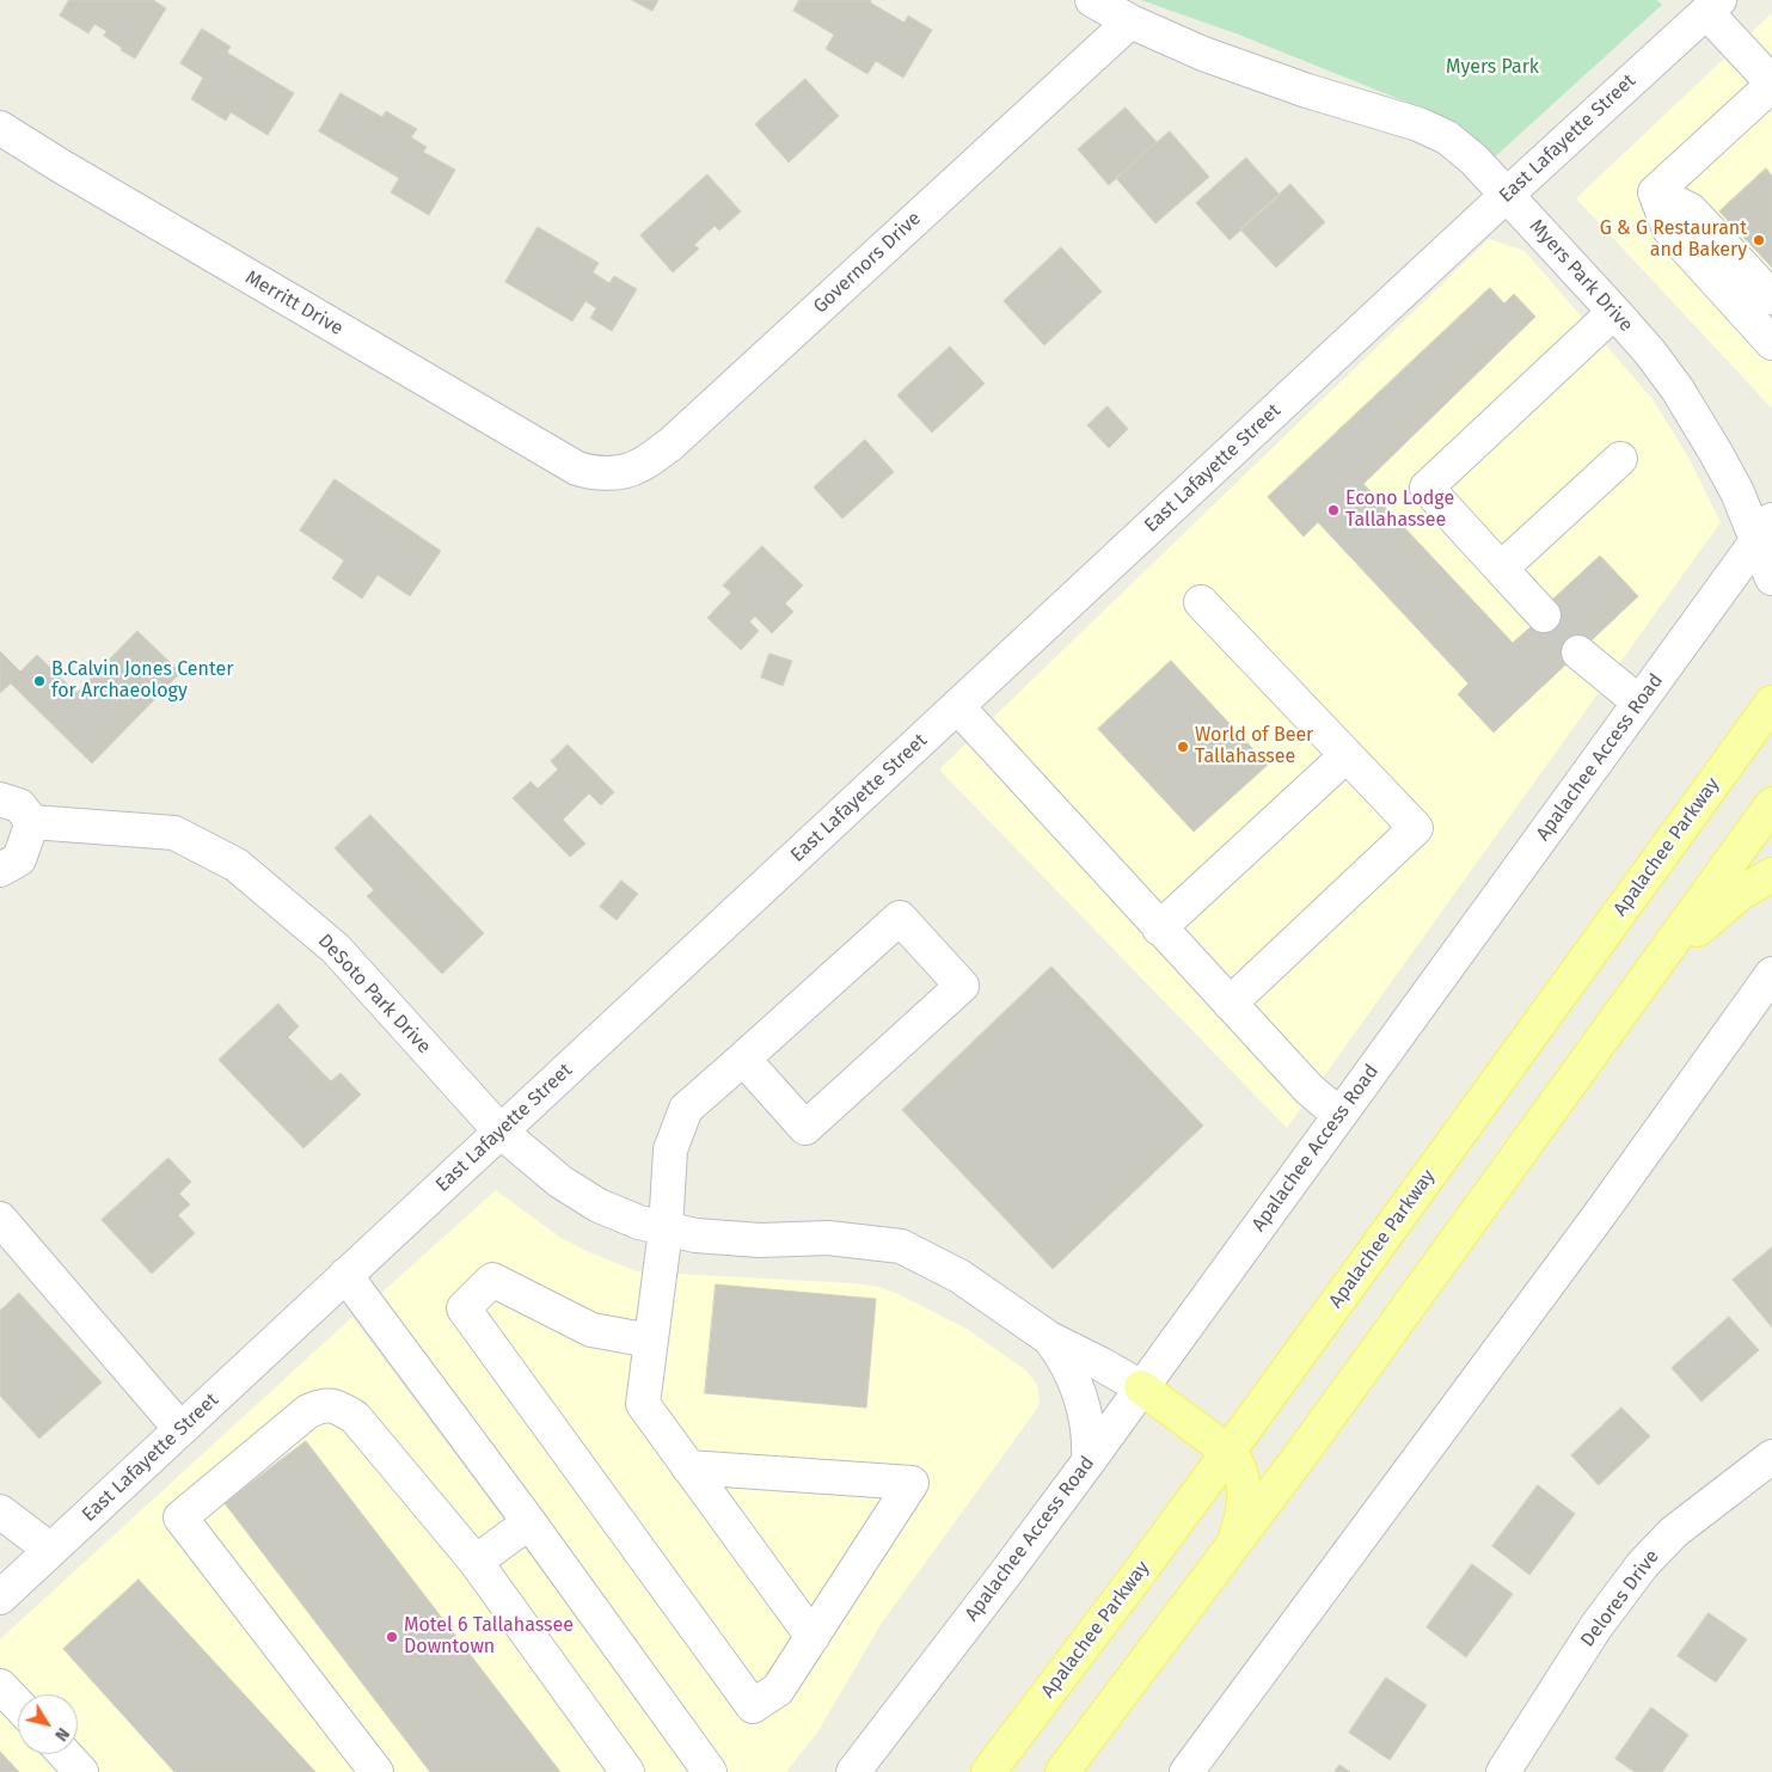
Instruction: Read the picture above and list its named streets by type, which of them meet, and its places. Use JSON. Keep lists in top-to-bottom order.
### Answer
{
  "streets": {
    "main road": ["Apalachee Parkway"],
    "street": [
      "East Lafayette Street",
      "Governors Drive",
      "Myers Park Drive",
      "Merritt Drive",
      "Apalachee Access Road",
      "DeSoto Park Drive",
      "Delores Drive"
    ]
  },
  "crossings": [
    ["East Lafayette Street", "Myers Park Drive"],
    ["East Lafayette Street", "DeSoto Park Drive"],
    ["Governors Drive", "Myers Park Drive"],
    ["Governors Drive", "Merritt Drive"],
    ["Myers Park Drive", "Apalachee Access Road"]
  ],
  "parks": ["Myers Park"],
  "places": [
    "G & G Restaurant and Bakery",
    "Econo Lodge Tallahassee",
    "B.Calvin Jones Center for Archaeology",
    "World of Beer Tallahassee",
    "Motel 6 Tallahassee Downtown"
  ],
  "north": "bottom right"
}
